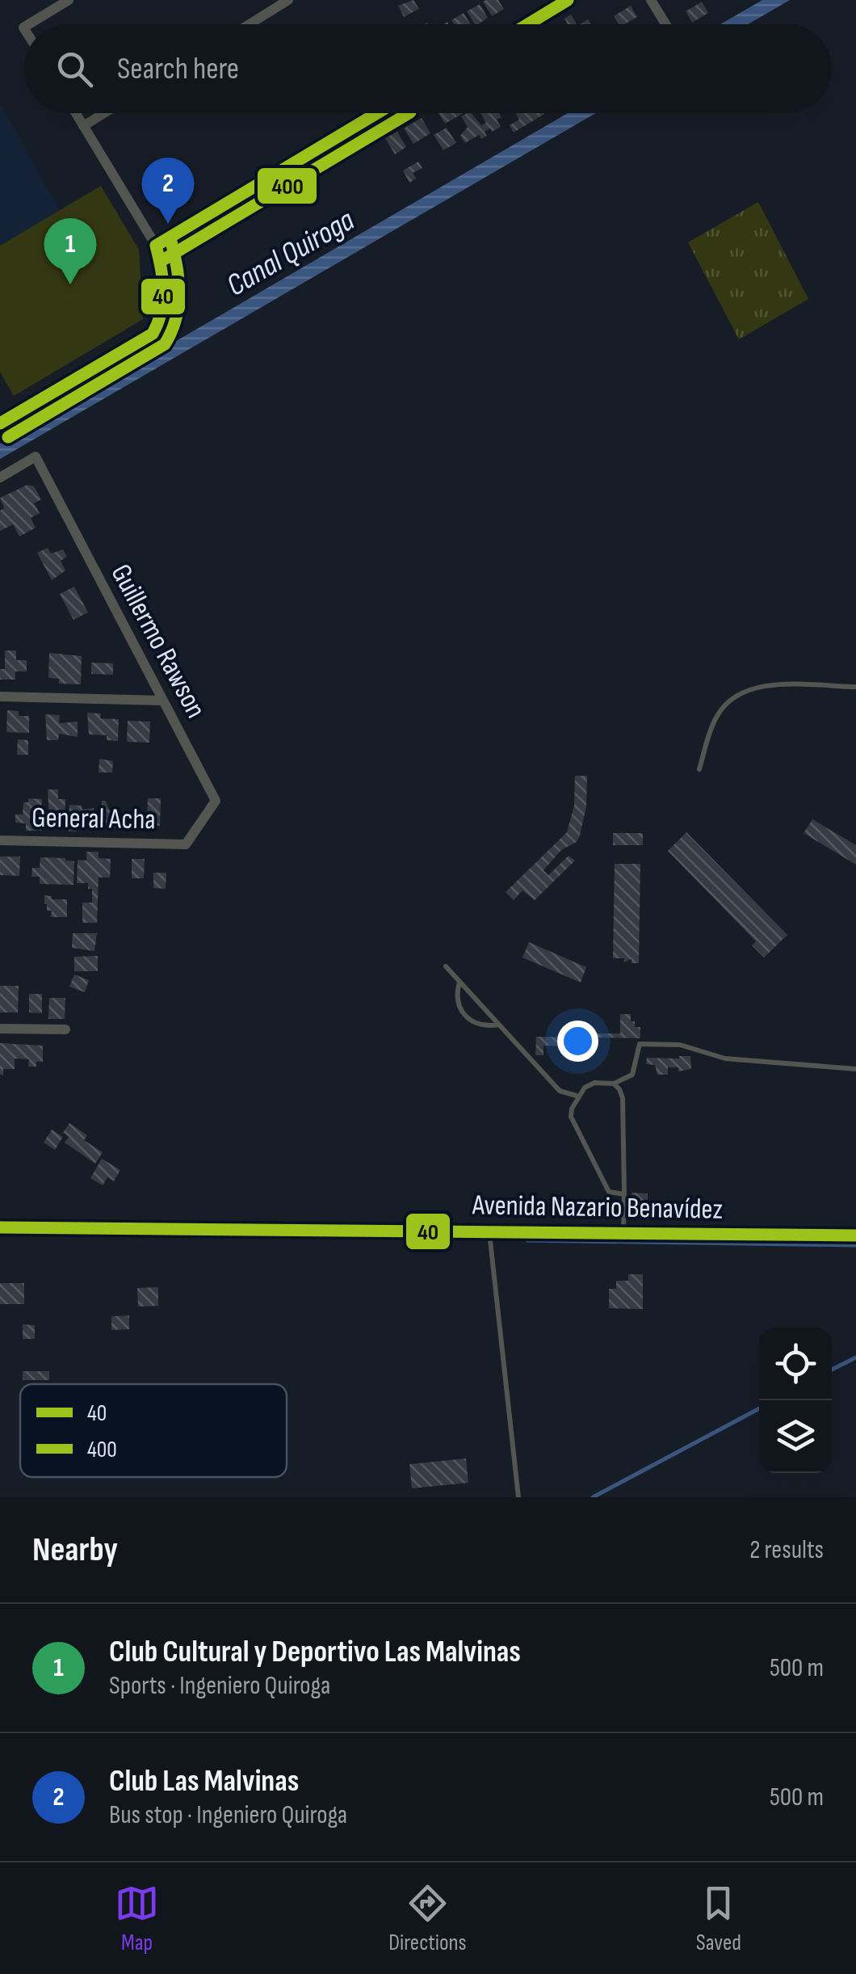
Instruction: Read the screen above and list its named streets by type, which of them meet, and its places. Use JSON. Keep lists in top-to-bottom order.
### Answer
{
  "streets": {
    "main road": ["Avenida Nazario Benavídez"],
    "street": ["Guillermo Rawson", "General Acha"]
  },
  "crossings": [
    ["Guillermo Rawson", "General Acha"]
  ],
  "water": ["Canal Quiroga"],
  "lines": ["transit line 40", "transit line 400"],
  "legend": ["40", "400"],
  "page": {
    "search": "Search here",
    "pins": ["2", "1"],
    "heading": ["Nearby", "2 results"],
    "list": [
      {
        "mark": "1",
        "name": "Club Cultural y Deportivo Las Malvinas",
        "note": "Sports · Ingeniero Quiroga",
        "value": "500 m"
      },
      {
        "mark": "2",
        "name": "Club Las Malvinas",
        "note": "Bus stop · Ingeniero Quiroga",
        "value": "500 m"
      }
    ],
    "nav": ["Map", "Directions", "Saved"]
  }
}
